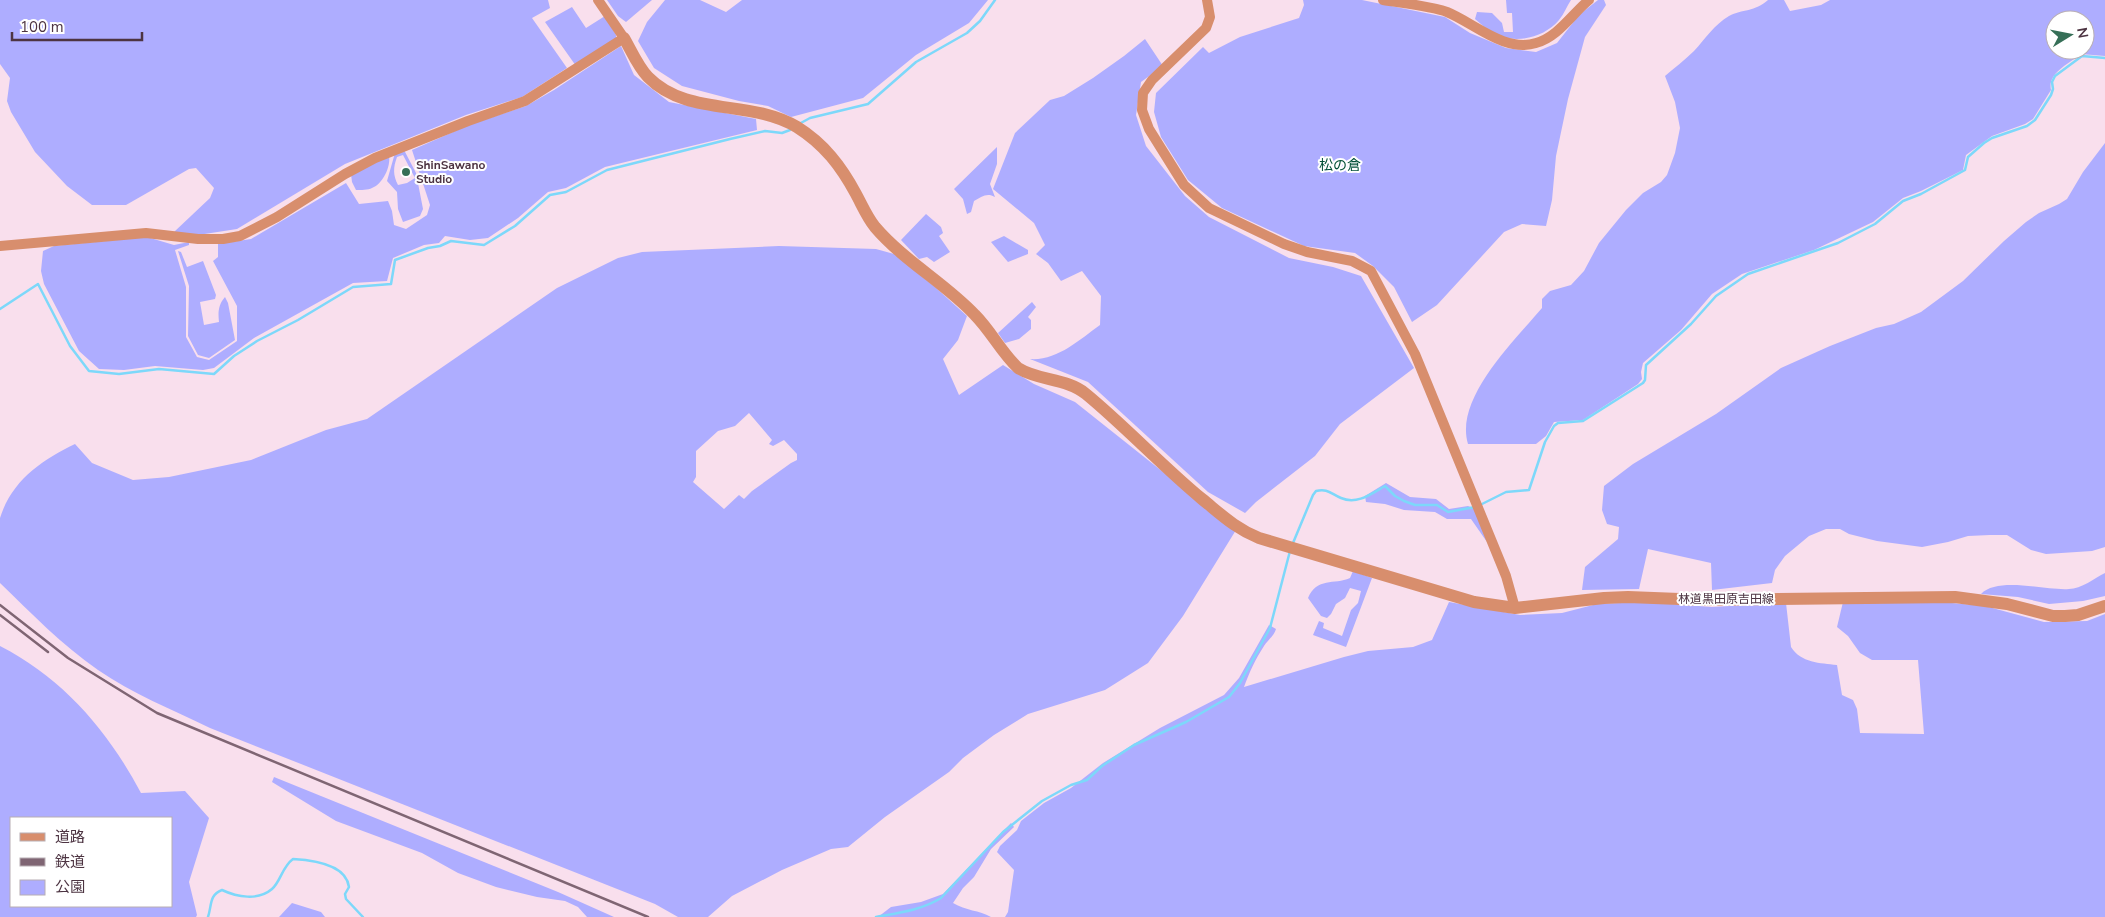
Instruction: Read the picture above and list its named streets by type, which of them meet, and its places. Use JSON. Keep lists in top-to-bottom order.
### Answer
{
  "streets": {
    "street": ["林道黒田原吉田線"]
  },
  "districts": ["松の倉"],
  "places": ["ShinSawano Studio"],
  "legend": ["道路", "鉄道", "公園"],
  "scale_bar": "100 m",
  "north": "right"
}
